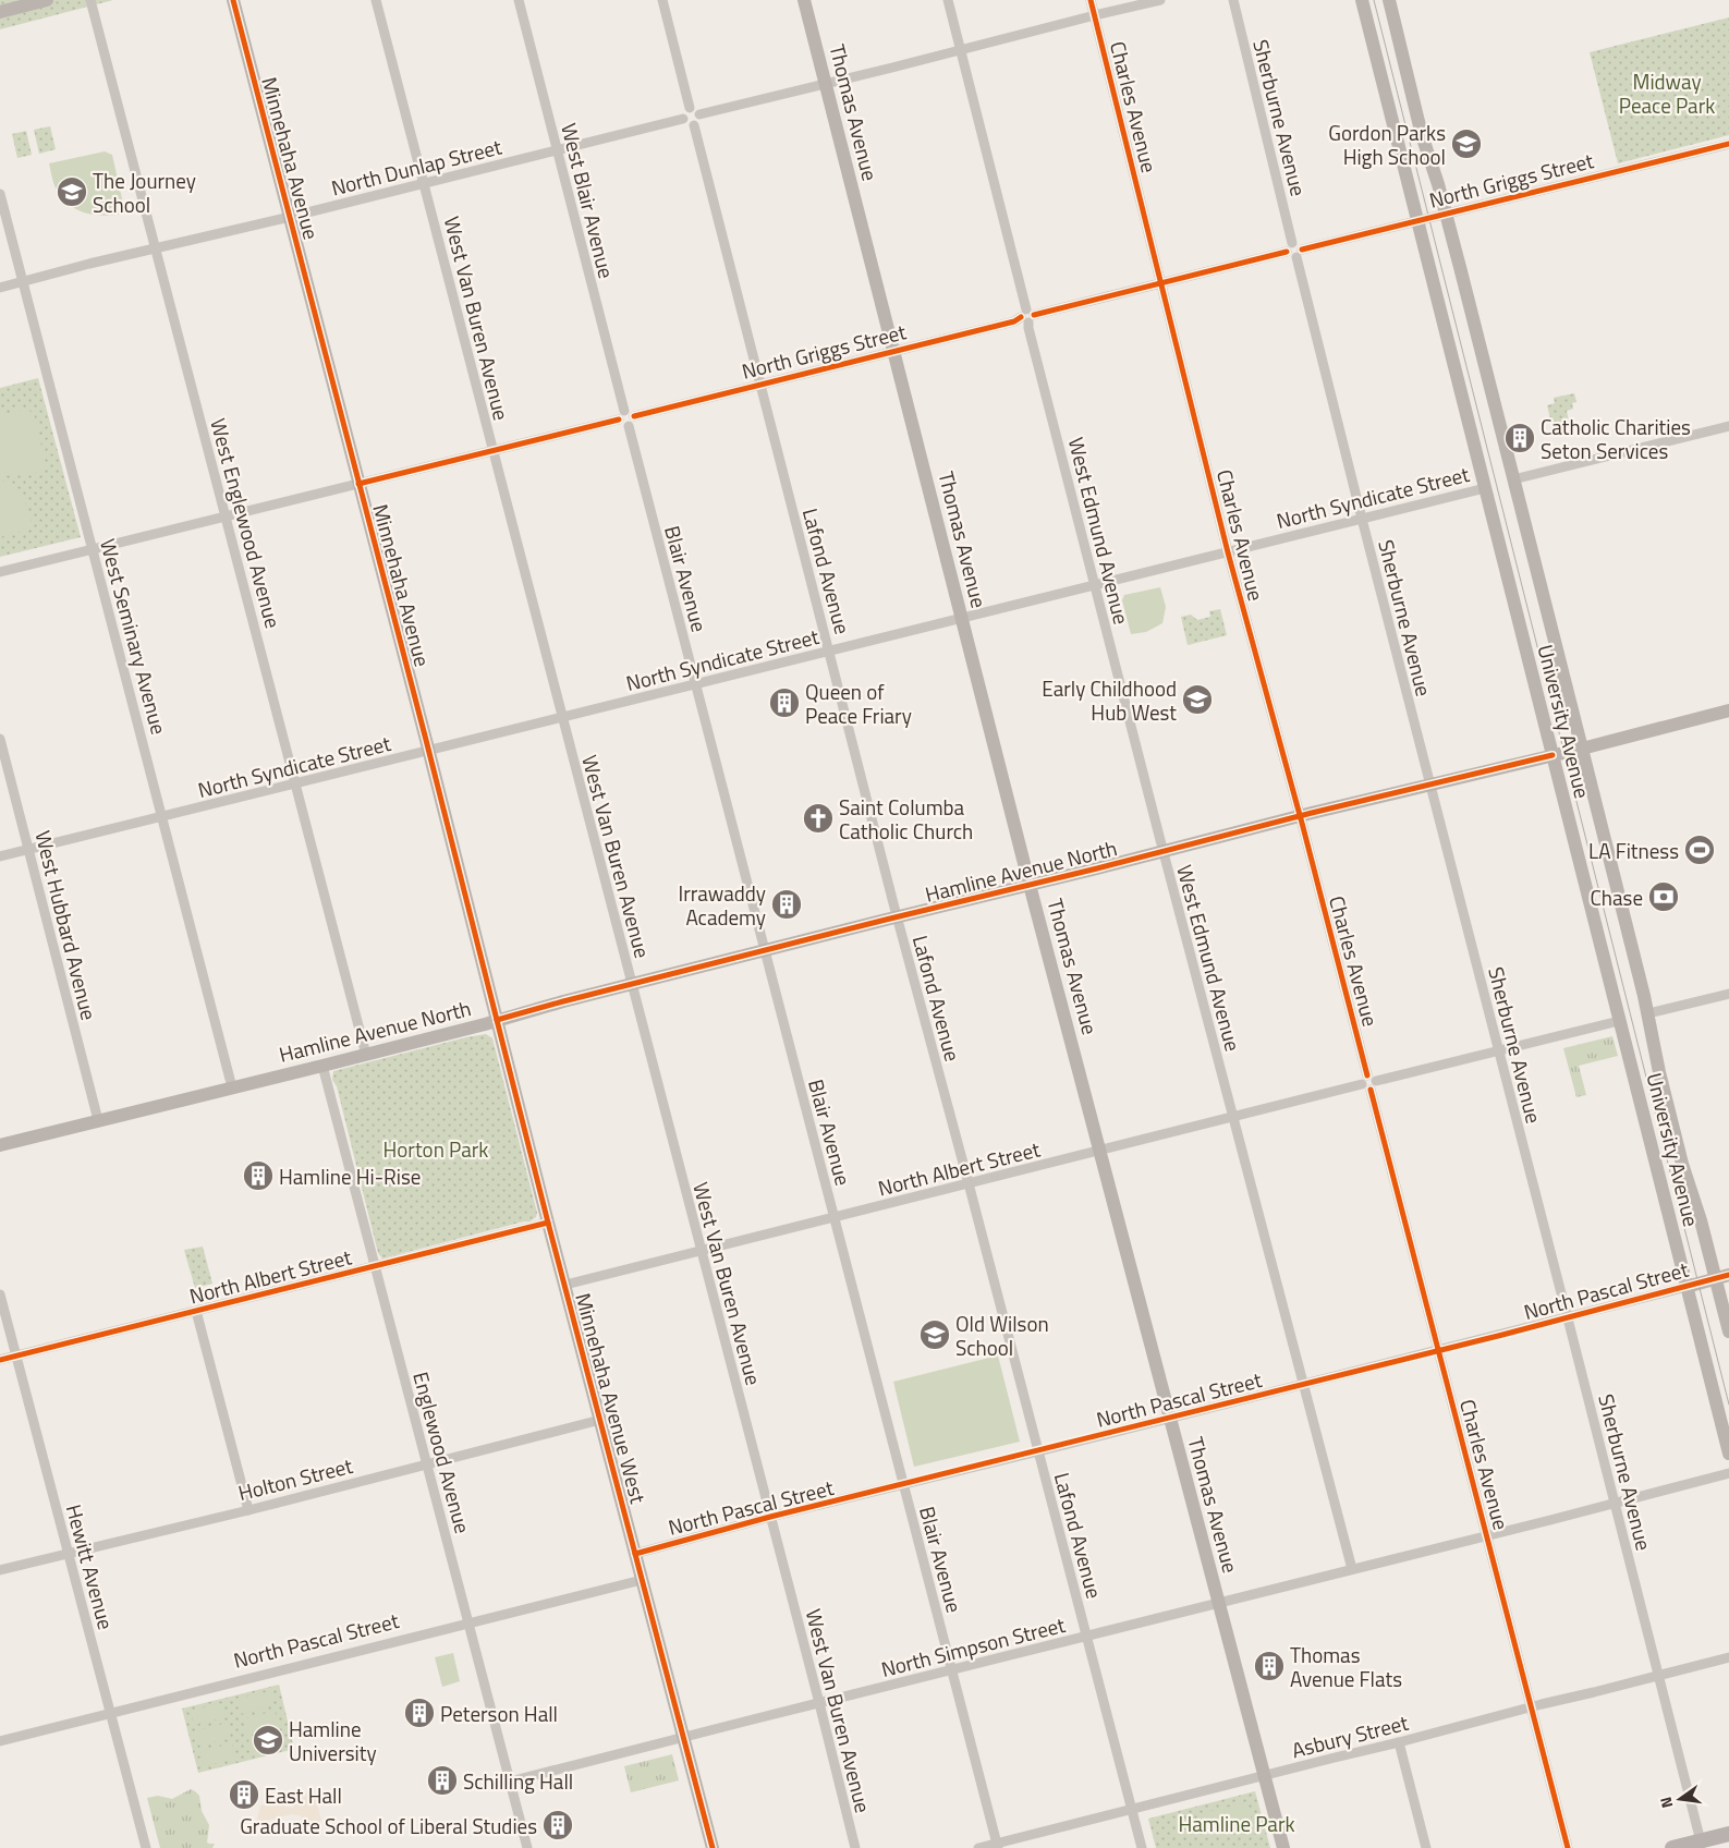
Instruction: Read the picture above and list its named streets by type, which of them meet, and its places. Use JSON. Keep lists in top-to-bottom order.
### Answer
{
  "streets": {
    "street": [
      "Charles Avenue",
      "Thomas Avenue",
      "Sherburne Avenue",
      "Minnehaha Avenue",
      "North Dunlap Street",
      "North Griggs Street",
      "West Blair Avenue",
      "West Van Buren Avenue",
      "North Syndicate Street",
      "West Englewood Avenue",
      "West Edmund Avenue",
      "Lafond Avenue",
      "Blair Avenue",
      "West Seminary Avenue",
      "University Avenue",
      "Hamline Avenue North",
      "West Hubbard Avenue",
      "North Albert Street",
      "North Pascal Street",
      "Minnehaha Avenue West",
      "Englewood Avenue",
      "Holton Street",
      "Hewitt Avenue",
      "North Simpson Street",
      "Asbury Street"
    ]
  },
  "crossings": [
    ["Charles Avenue", "North Griggs Street"],
    ["Charles Avenue", "North Syndicate Street"],
    ["Charles Avenue", "Hamline Avenue North"],
    ["Charles Avenue", "North Albert Street"],
    ["Charles Avenue", "North Pascal Street"],
    ["Charles Avenue", "North Simpson Street"],
    ["Charles Avenue", "Asbury Street"],
    ["Thomas Avenue", "North Griggs Street"],
    ["Thomas Avenue", "North Syndicate Street"],
    ["Thomas Avenue", "Hamline Avenue North"],
    ["Thomas Avenue", "North Albert Street"],
    ["Thomas Avenue", "North Pascal Street"],
    ["Thomas Avenue", "North Simpson Street"],
    ["Thomas Avenue", "Asbury Street"],
    ["Sherburne Avenue", "North Griggs Street"],
    ["Sherburne Avenue", "North Syndicate Street"],
    ["Sherburne Avenue", "Hamline Avenue North"],
    ["Sherburne Avenue", "North Albert Street"],
    ["Sherburne Avenue", "North Pascal Street"],
    ["Sherburne Avenue", "North Simpson Street"],
    ["Sherburne Avenue", "Asbury Street"],
    ["Minnehaha Avenue", "North Dunlap Street"],
    ["Minnehaha Avenue", "North Syndicate Street"],
    ["Minnehaha Avenue", "Hamline Avenue North"],
    ["Minnehaha Avenue", "Minnehaha Avenue West"],
    ["North Dunlap Street", "West Blair Avenue"],
    ["North Dunlap Street", "West Van Buren Avenue"],
    ["North Dunlap Street", "West Englewood Avenue"],
    ["North Dunlap Street", "Lafond Avenue"],
    ["North Dunlap Street", "West Seminary Avenue"],
    ["North Griggs Street", "West Blair Avenue"],
    ["North Griggs Street", "West Edmund Avenue"],
    ["North Griggs Street", "Lafond Avenue"],
    ["North Griggs Street", "Blair Avenue"],
    ["North Griggs Street", "University Avenue"],
    ["West Blair Avenue", "Blair Avenue"],
    ["West Van Buren Avenue", "North Syndicate Street"],
    ["West Van Buren Avenue", "Hamline Avenue North"],
    ["West Van Buren Avenue", "North Albert Street"],
    ["West Van Buren Avenue", "North Pascal Street"],
    ["West Van Buren Avenue", "North Simpson Street"],
    ["North Syndicate Street", "West Englewood Avenue"],
    ["North Syndicate Street", "West Edmund Avenue"],
    ["North Syndicate Street", "Lafond Avenue"],
    ["North Syndicate Street", "Blair Avenue"],
    ["North Syndicate Street", "West Seminary Avenue"],
    ["North Syndicate Street", "University Avenue"],
    ["North Syndicate Street", "West Hubbard Avenue"],
    ["West Englewood Avenue", "Hamline Avenue North"],
    ["West Edmund Avenue", "Hamline Avenue North"],
    ["West Edmund Avenue", "North Albert Street"],
    ["West Edmund Avenue", "North Pascal Street"],
    ["West Edmund Avenue", "North Simpson Street"],
    ["Lafond Avenue", "Hamline Avenue North"],
    ["Lafond Avenue", "North Albert Street"],
    ["Lafond Avenue", "North Pascal Street"],
    ["Lafond Avenue", "North Simpson Street"],
    ["Lafond Avenue", "Asbury Street"],
    ["Blair Avenue", "Hamline Avenue North"],
    ["Blair Avenue", "North Albert Street"],
    ["Blair Avenue", "North Pascal Street"],
    ["Blair Avenue", "North Simpson Street"],
    ["Blair Avenue", "Asbury Street"],
    ["West Seminary Avenue", "Hamline Avenue North"],
    ["University Avenue", "Hamline Avenue North"],
    ["University Avenue", "North Albert Street"],
    ["University Avenue", "North Pascal Street"],
    ["Hamline Avenue North", "West Hubbard Avenue"],
    ["Hamline Avenue North", "Minnehaha Avenue West"],
    ["Hamline Avenue North", "Englewood Avenue"],
    ["North Albert Street", "Minnehaha Avenue West"],
    ["North Albert Street", "Englewood Avenue"],
    ["North Albert Street", "Hewitt Avenue"],
    ["North Pascal Street", "Minnehaha Avenue West"],
    ["North Pascal Street", "Englewood Avenue"],
    ["North Pascal Street", "Hewitt Avenue"],
    ["Minnehaha Avenue West", "Holton Street"],
    ["Minnehaha Avenue West", "North Simpson Street"],
    ["Englewood Avenue", "Holton Street"],
    ["Englewood Avenue", "North Simpson Street"],
    ["Holton Street", "Hewitt Avenue"]
  ],
  "parks": ["Midway Peace Park", "Horton Park", "Hamline Park"],
  "places": {
    "school or university": [
      "Gordon Parks High School",
      "The Journey School",
      "Early Childhood Hub West",
      "Old Wilson School",
      "Hamline University"
    ],
    "building": [
      "Catholic Charities Seton Services",
      "Queen of Peace Friary",
      "Irrawaddy Academy",
      "Hamline Hi-Rise",
      "Thomas Avenue Flats",
      "Peterson Hall",
      "Schilling Hall",
      "East Hall",
      "Graduate School of Liberal Studies"
    ],
    "church": ["Saint Columba Catholic Church"],
    "sports": ["LA Fitness"],
    "bank": ["Chase"]
  },
  "north": "left"
}
